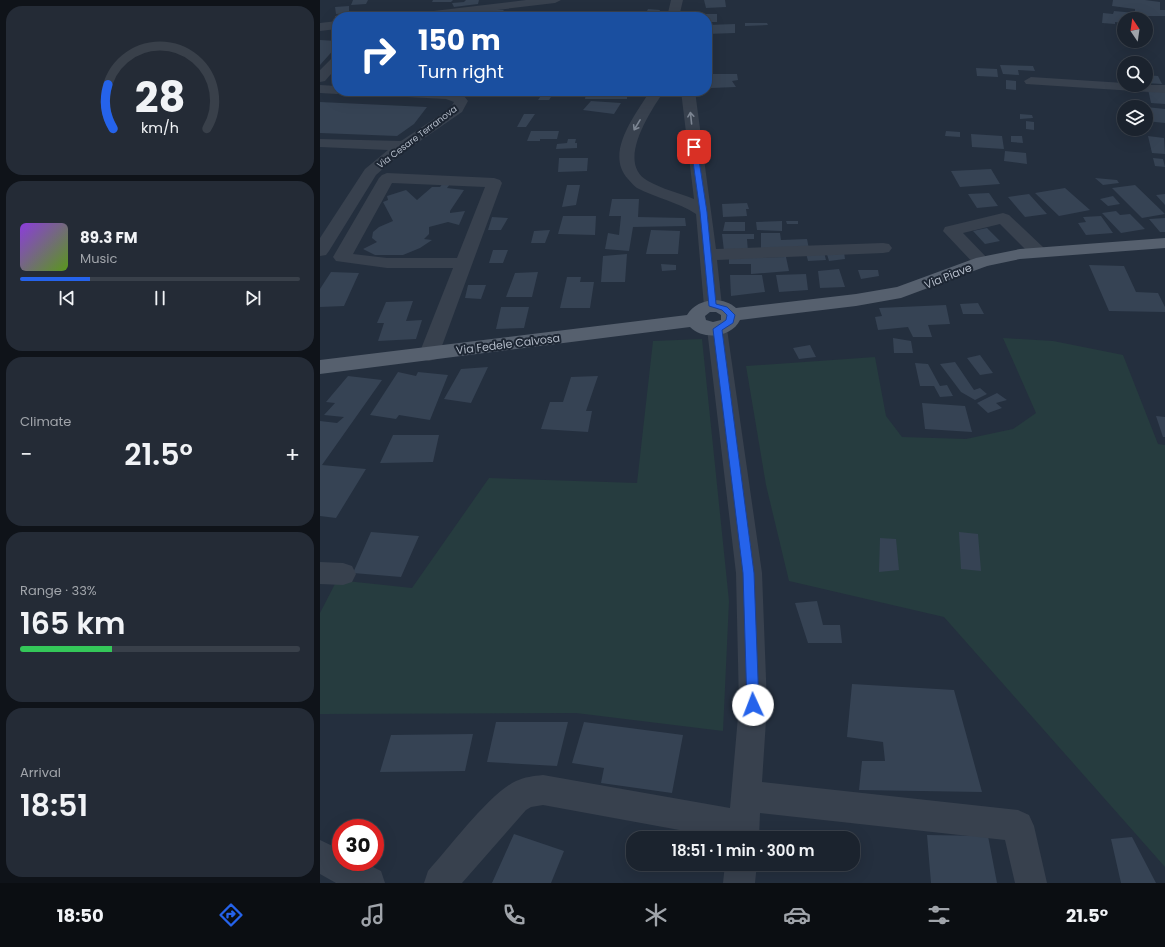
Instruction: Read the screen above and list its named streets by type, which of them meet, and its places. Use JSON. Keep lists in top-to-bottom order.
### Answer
{
  "streets": {
    "main road": ["Via Piave", "Via Fedele Calvosa"],
    "street": ["Via Cesare Terranova"]
  },
  "crossings": [
    ["Via Piave", "Via Fedele Calvosa"]
  ],
  "north": "top",
  "page": {
    "turn": ["150 m", "Turn right"],
    "song": ["89.3 FM", "Music"],
    "tile": [
      "Climate",
      ["Range · 33%", "165 km"],
      ["Arrival", "18:51"]
    ],
    "heat": ["−", "21.5°", "+"],
    "limit": "30",
    "trip": "18:51 · 1 min · 300 m",
    "tabs": ["18:50", "21.5°"],
    "gauge": ["28", "km/h"]
  }
}
